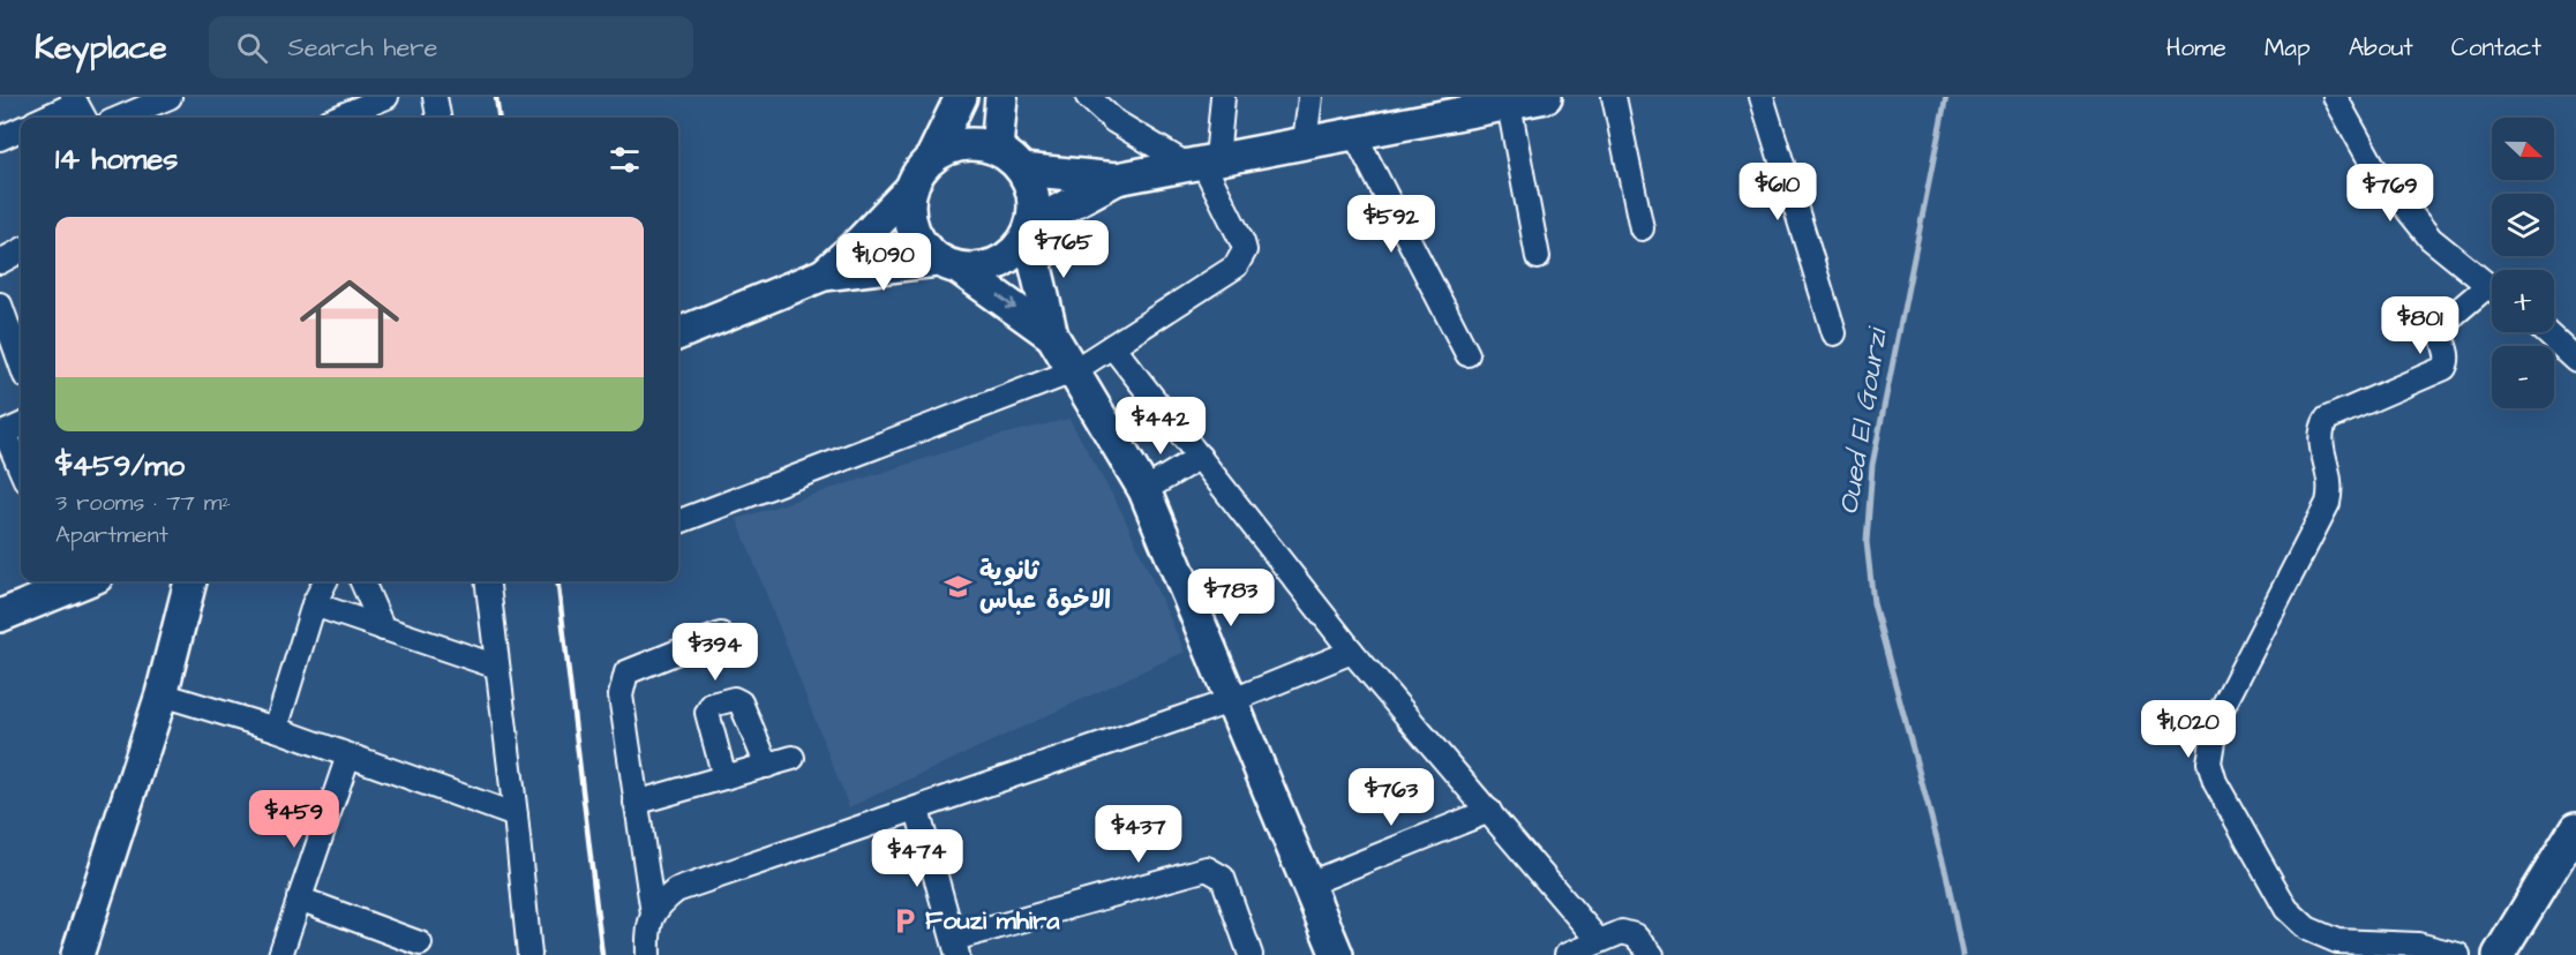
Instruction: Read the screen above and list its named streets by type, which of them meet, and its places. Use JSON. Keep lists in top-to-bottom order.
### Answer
{
  "water": ["Oued El Gourzi"],
  "places": {
    "school or university": ["ثانوية الاخوة عباس"],
    "parking": ["Fouzi mhira"]
  },
  "north": "right",
  "page": {
    "header": "Keyplace",
    "search": "Search here",
    "nav": [
      "Home",
      "Map",
      "About",
      "Contact"
    ],
    "map_buttons": ["+", "−"],
    "heading": "14 homes",
    "price": [
      "$610",
      "$769",
      "$592",
      "$765",
      "$1,090",
      "$801",
      "$442",
      "$783",
      "$394",
      "$1,020",
      "$763",
      "$459",
      "$437",
      "$474"
    ],
    "list": [
      {
        "name": "$459/mo",
        "note": "3 rooms · 77 m² · Apartment"
      }
    ]
  }
}
